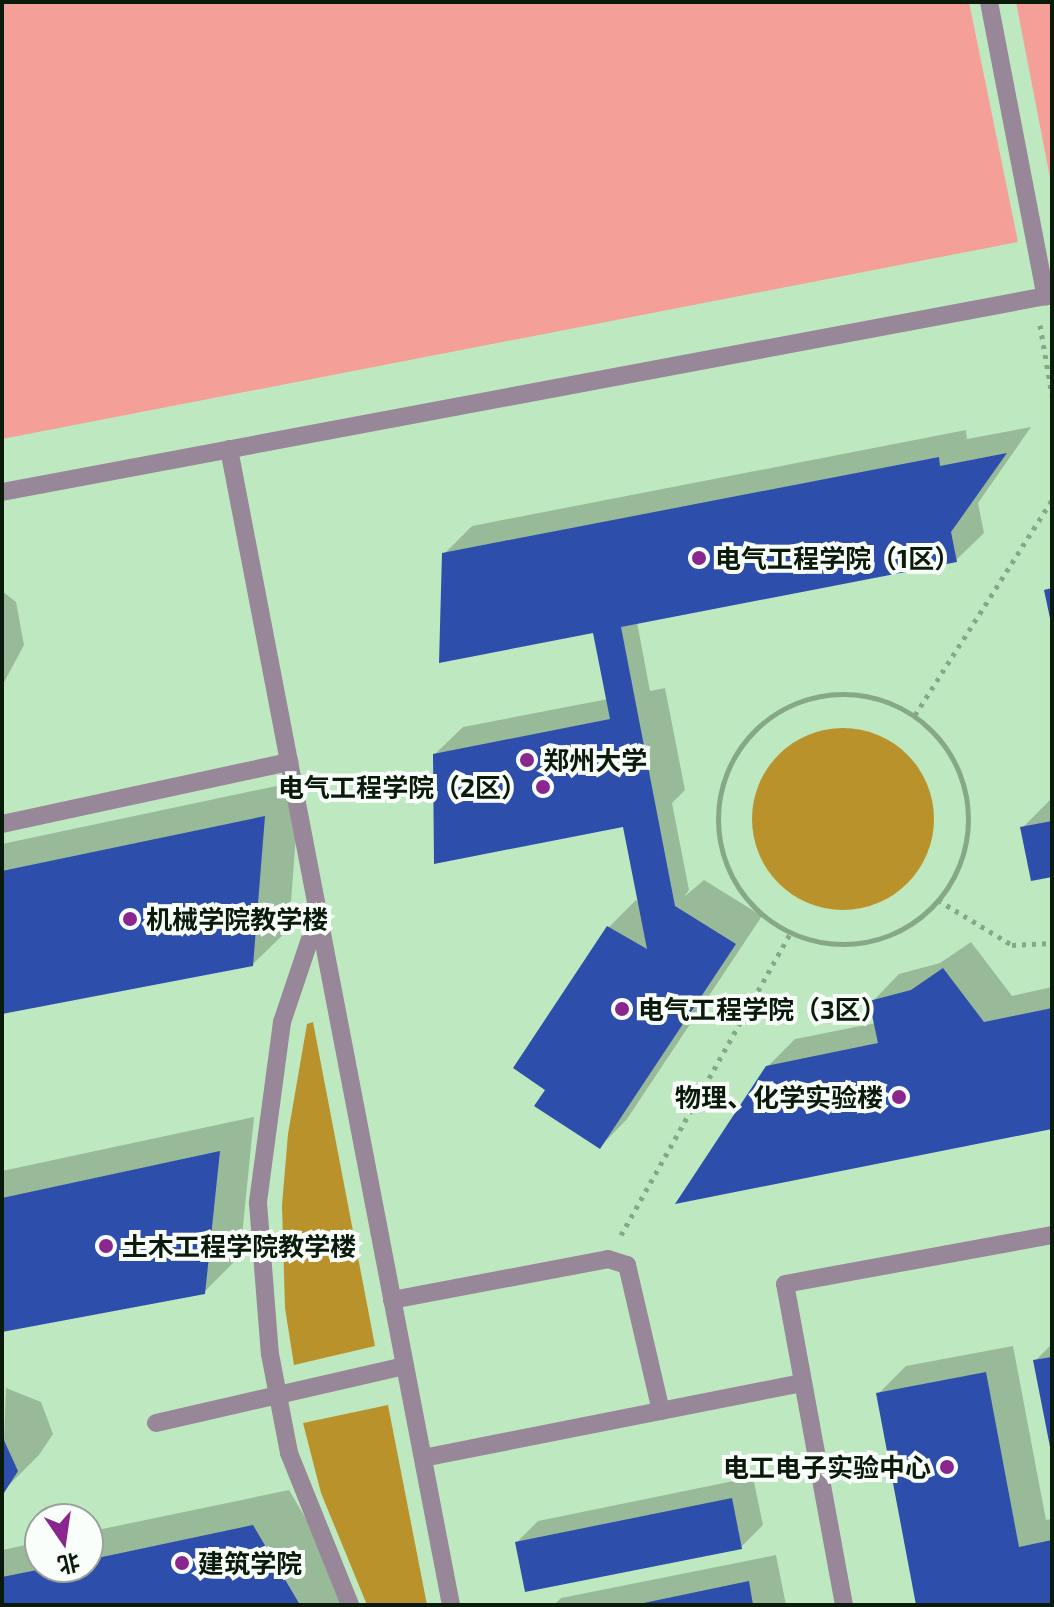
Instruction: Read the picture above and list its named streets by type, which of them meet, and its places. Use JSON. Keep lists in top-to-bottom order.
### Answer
{
  "places": [
    "电气工程学院（1区）",
    "郑州大学",
    "电气工程学院（2区）",
    "机械学院教学楼",
    "电气工程学院（3区）",
    "物理、化学实验楼",
    "土木工程学院教学楼",
    "电工电子实验中心",
    "建筑学院"
  ],
  "north": "bottom"
}
